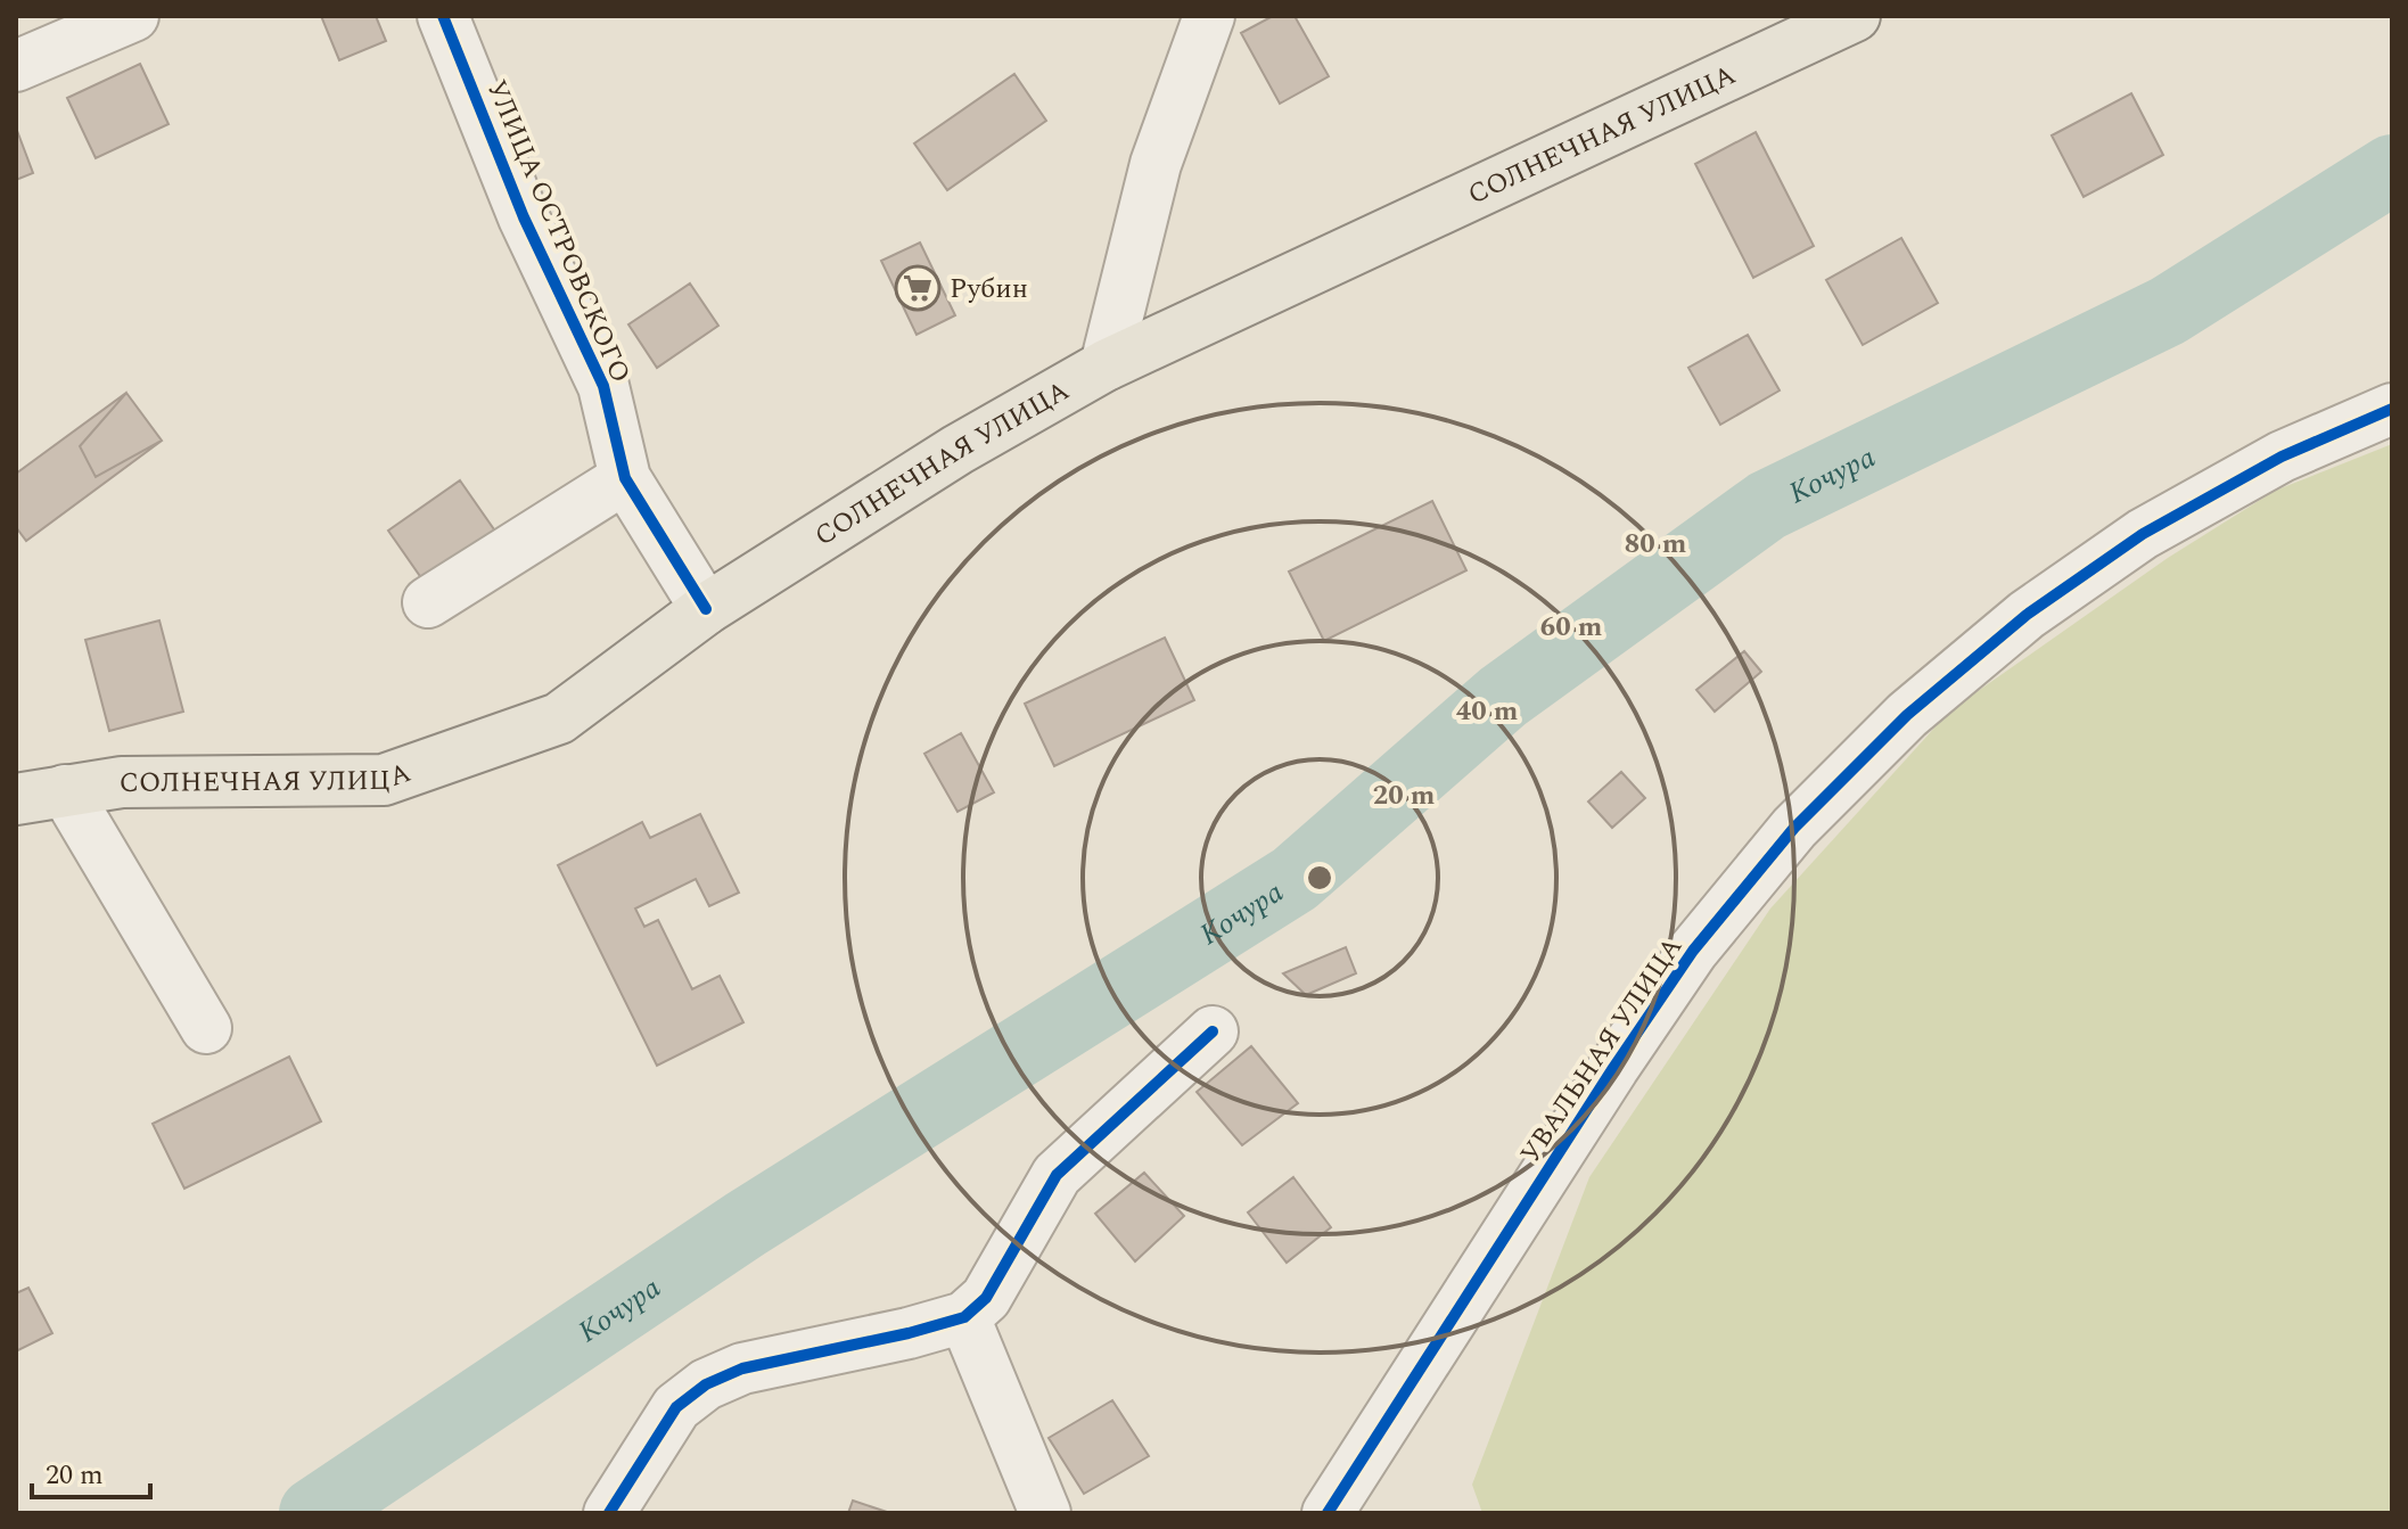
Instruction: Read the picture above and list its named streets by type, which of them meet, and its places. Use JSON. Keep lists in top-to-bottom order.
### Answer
{
  "streets": {
    "main road": ["СОЛНЕЧНАЯ УЛИЦА"],
    "street": ["УЛИЦА ОСТРОВСКОГО", "УВАЛЬНАЯ УЛИЦА"]
  },
  "crossings": [
    ["СОЛНЕЧНАЯ УЛИЦА", "УЛИЦА ОСТРОВСКОГО"]
  ],
  "water": ["Кочура"],
  "places": {
    "supermarket": ["Рубин"]
  },
  "scale_bar": "20 m",
  "rings": [
    "80 m",
    "60 m",
    "40 m",
    "20 m"
  ]
}
